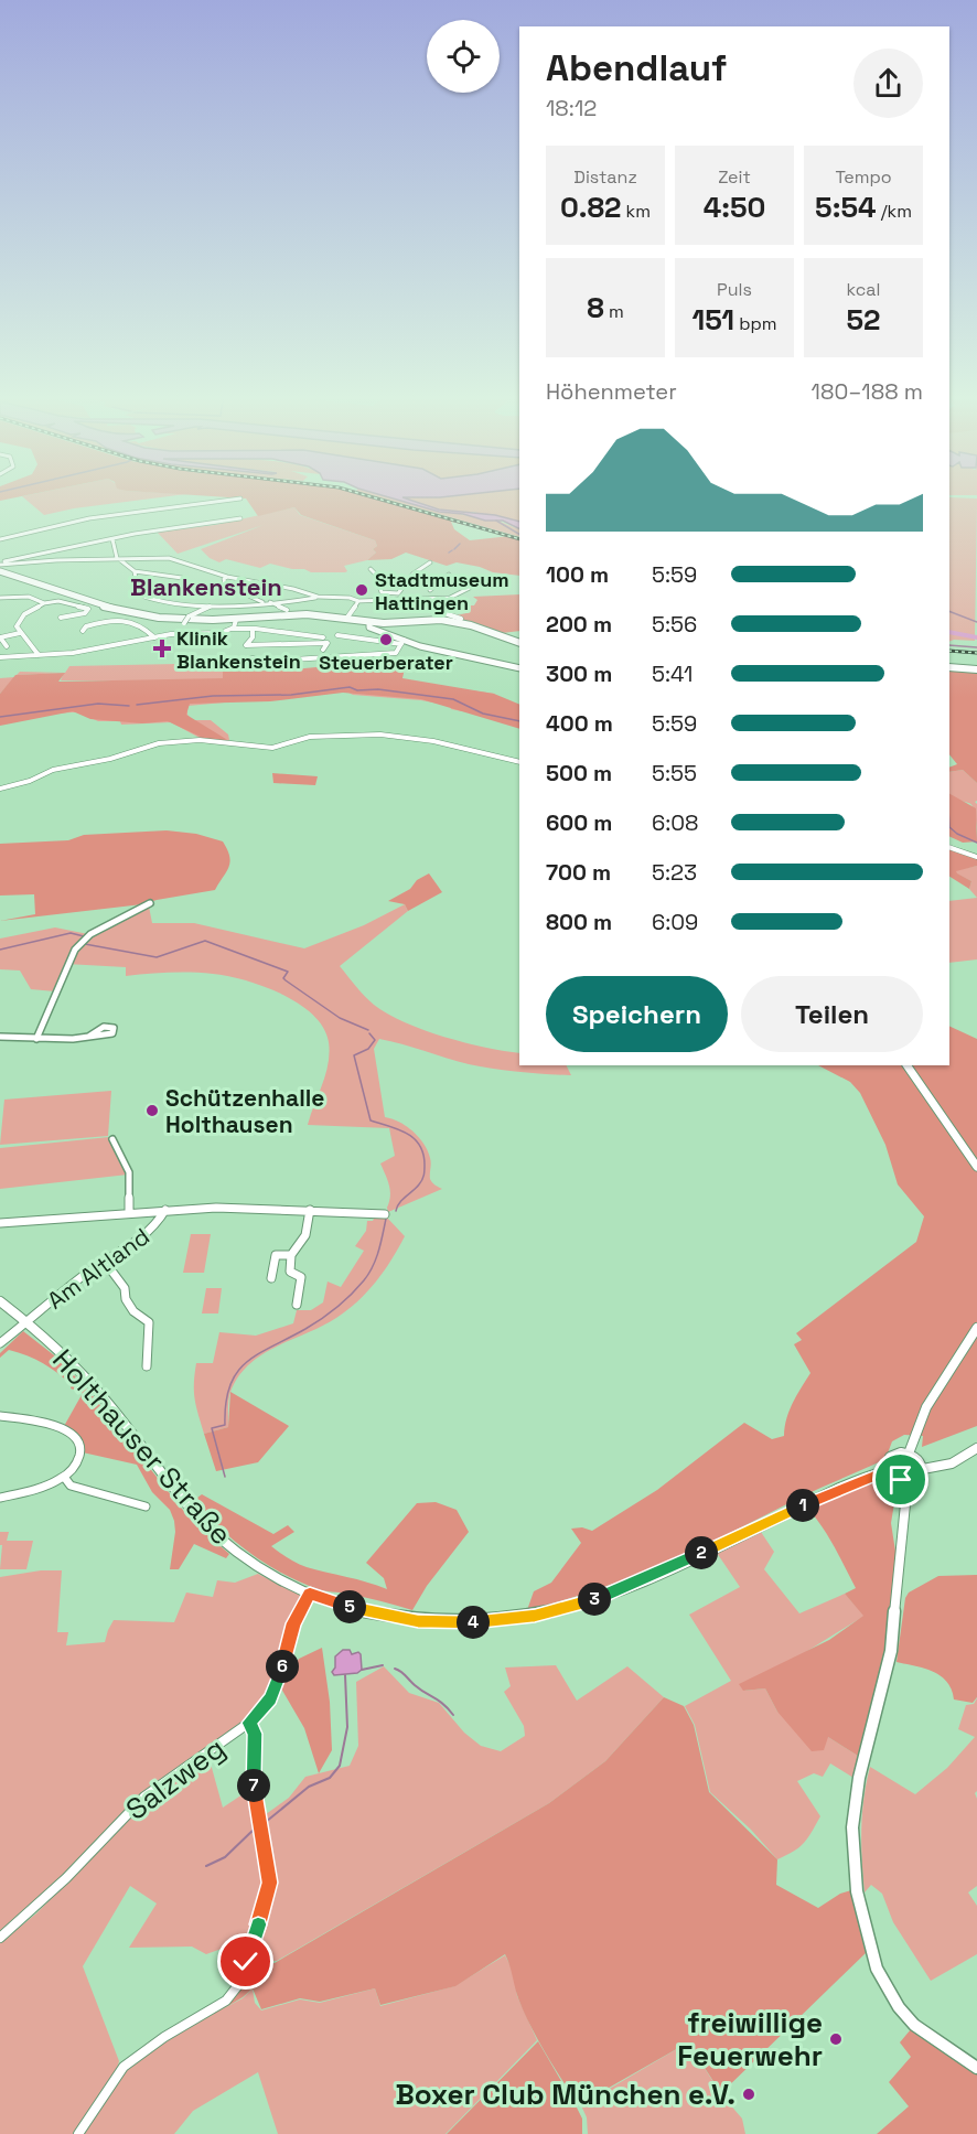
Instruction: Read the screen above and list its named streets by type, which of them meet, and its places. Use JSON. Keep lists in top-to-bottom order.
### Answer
{
  "streets": {
    "street": ["Am Altland", "Holthauser Straße", "Salzweg"]
  },
  "crossings": [
    ["Am Altland", "Holthauser Straße"],
    ["Holthauser Straße", "Salzweg"]
  ],
  "districts": ["Blankenstein"],
  "places": {
    "other": [
      "Stadtmuseum Hattingen",
      "Steuerberater",
      "Schützenhalle Holthausen",
      "freiwillige Feuerwehr",
      "Boxer Club München e.V."
    ],
    "health": ["Klinik Blankenstein"]
  },
  "page": {
    "heading": ["Abendlauf", "18:12"],
    "stats": [
      ["Distanz", "0.82 km"],
      ["Zeit", "4:50"],
      ["Tempo", "5:54 /km"],
      ["8 m"],
      ["Puls", "151 bpm"],
      ["kcal", "52"]
    ],
    "chart": ["Höhenmeter", "180–188 m"],
    "list": [
      {
        "name": "100 m",
        "note": "5:59"
      },
      {
        "name": "200 m",
        "note": "5:56"
      },
      {
        "name": "300 m",
        "note": "5:41"
      },
      {
        "name": "400 m",
        "note": "5:59"
      },
      {
        "name": "500 m",
        "note": "5:55"
      },
      {
        "name": "600 m",
        "note": "6:08"
      },
      {
        "name": "700 m",
        "note": "5:23"
      },
      {
        "name": "800 m",
        "note": "6:09"
      }
    ],
    "buttons": ["Speichern", "Teilen"],
    "pins": [
      "1",
      "2",
      "3",
      "5",
      "4",
      "6",
      "7"
    ]
  }
}
